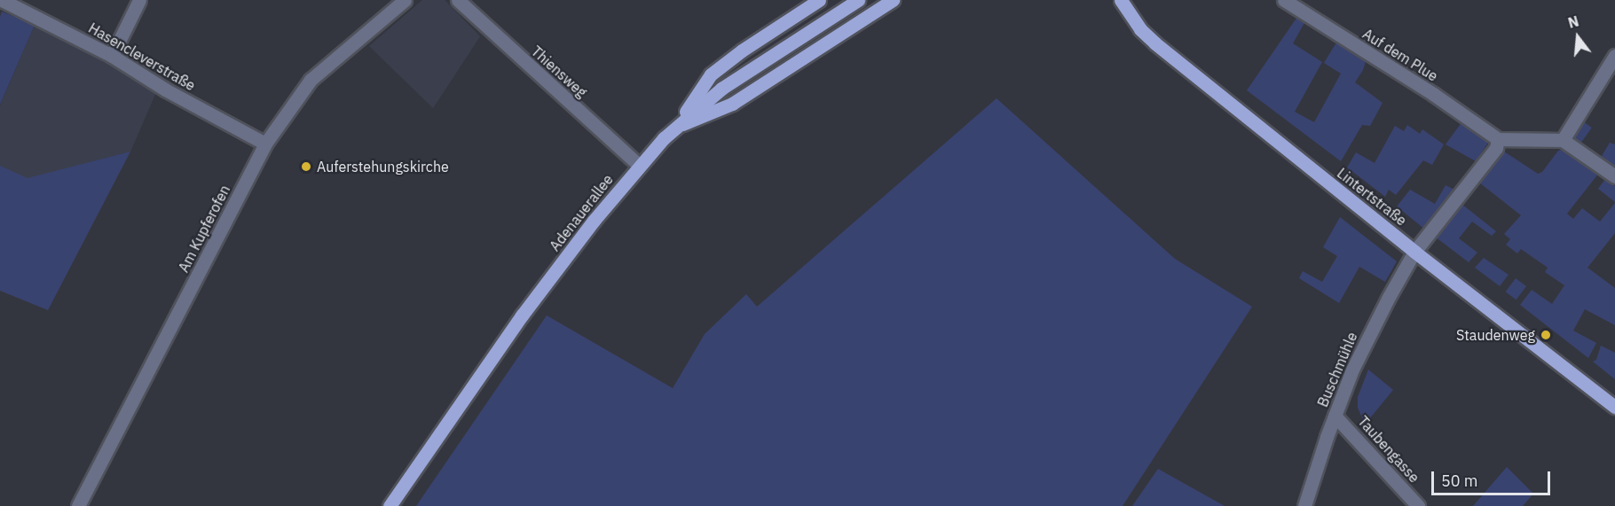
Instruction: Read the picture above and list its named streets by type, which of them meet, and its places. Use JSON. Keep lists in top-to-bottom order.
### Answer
{
  "streets": {
    "main road": ["Lintertstraße", "Adenauerallee"],
    "street": [
      "Auf dem Plue",
      "Hasencleverstraße",
      "Thiensweg",
      "Am Kupferofen",
      "Buschmühle",
      "Taubengasse"
    ]
  },
  "crossings": [
    ["Hasencleverstraße", "Am Kupferofen"],
    ["Thiensweg", "Adenauerallee"],
    ["Lintertstraße", "Buschmühle"],
    ["Buschmühle", "Taubengasse"]
  ],
  "places": ["Auferstehungskirche", "Staudenweg"],
  "scale_bar": "50 m",
  "north": "top"
}
